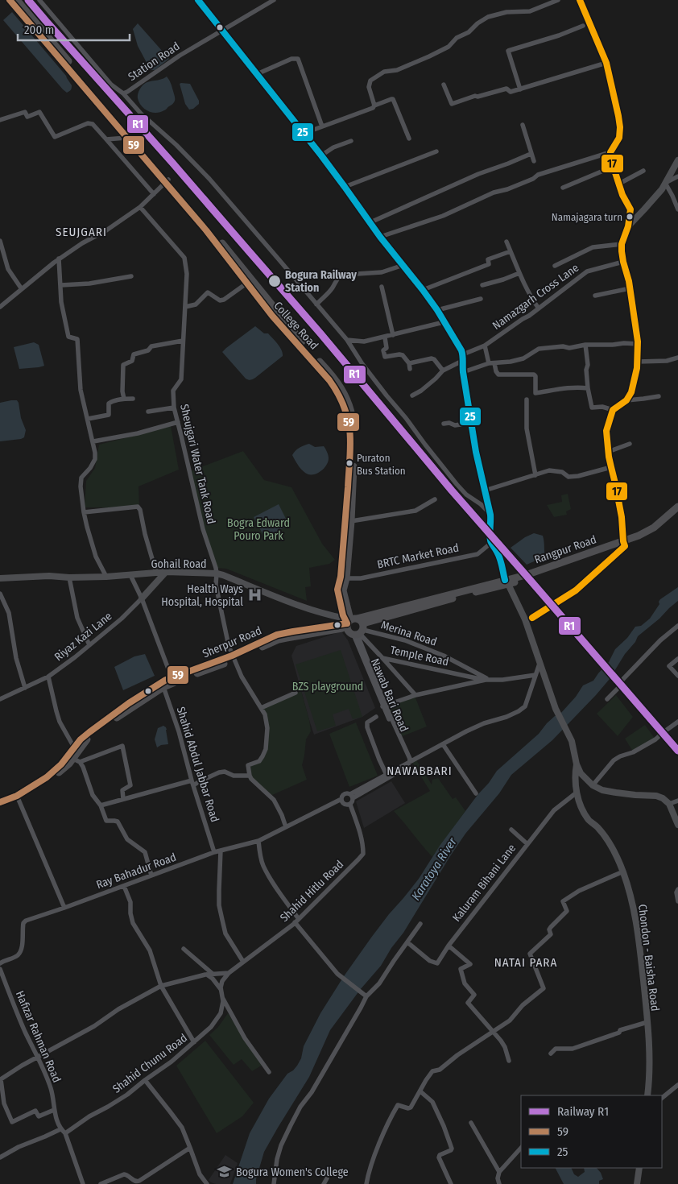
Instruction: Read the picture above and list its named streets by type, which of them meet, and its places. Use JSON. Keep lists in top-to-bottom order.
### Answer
{
  "streets": {
    "highway": ["College Road", "Rangpur Road", "Sherpur Road"],
    "main road": ["Gohail Road", "Riyaz Kazi Lane", "Chondon - Baisha Road"],
    "street": [
      "Station Road",
      "Namazgarh Cross Lane",
      "Sheujgari Water Tank Road",
      "BRTC Market Road",
      "Merina Road",
      "Temple Road",
      "Nawab Bari Road",
      "Shahid Abdul Jabbar Road",
      "Ray Bahadur Road",
      "Kaluram Bihani Lane",
      "Shahid Hitlu Road",
      "Hafizar Rahman Road",
      "Shahid Chunu Road"
    ]
  },
  "crossings": [
    ["College Road", "Rangpur Road"],
    ["College Road", "BRTC Market Road"],
    ["College Road", "Gohail Road"],
    ["College Road", "Sherpur Road"],
    ["Sheujgari Water Tank Road", "Gohail Road"],
    ["Sheujgari Water Tank Road", "Sherpur Road"],
    ["Rangpur Road", "Gohail Road"],
    ["Rangpur Road", "Merina Road"],
    ["Rangpur Road", "Sherpur Road"],
    ["Rangpur Road", "Temple Road"],
    ["Rangpur Road", "Nawab Bari Road"],
    ["Gohail Road", "Riyaz Kazi Lane"],
    ["Gohail Road", "Sherpur Road"],
    ["Merina Road", "Temple Road"],
    ["Merina Road", "Nawab Bari Road"],
    ["Sherpur Road", "Shahid Abdul Jabbar Road"],
    ["Temple Road", "Nawab Bari Road"],
    ["Shahid Abdul Jabbar Road", "Ray Bahadur Road"],
    ["Ray Bahadur Road", "Shahid Hitlu Road"],
    ["Kaluram Bihani Lane", "Chondon - Baisha Road"],
    ["Shahid Hitlu Road", "Shahid Chunu Road"]
  ],
  "districts": ["SEUJGARI", "NAWABBARI", "NATAI PARA"],
  "water": ["Karatoya River"],
  "parks": ["Bogra Edward Pouro Park", "BZS playground"],
  "places": {
    "other": ["Namajagara turn", "Bogura Railway Station", "Puraton Bus Station"],
    "hospital": ["Health Ways Hospital, Hospital"],
    "school or university": ["Bogura Women's College"]
  },
  "lines": [
    "rail line R1",
    "transit line 59",
    "transit line 25",
    "transit line 17"
  ],
  "legend": ["Railway R1", "59", "25"],
  "scale_bar": "200 m"
}
